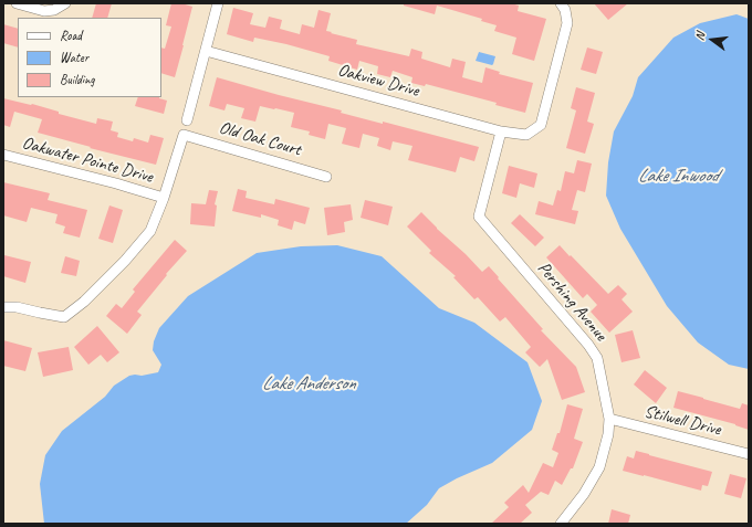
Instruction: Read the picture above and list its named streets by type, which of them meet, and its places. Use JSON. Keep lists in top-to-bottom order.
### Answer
{
  "streets": {
    "street": [
      "Oakview Drive",
      "Old Oak Court",
      "Oakwater Pointe Drive",
      "Pershing Avenue",
      "Stilwell Drive"
    ]
  },
  "crossings": [
    ["Oakview Drive", "Pershing Avenue"],
    ["Old Oak Court", "Oakwater Pointe Drive"],
    ["Pershing Avenue", "Stilwell Drive"]
  ],
  "water": ["Lake Inwood", "Lake Anderson"],
  "legend": ["Road", "Water", "Building"],
  "north": "left"
}
